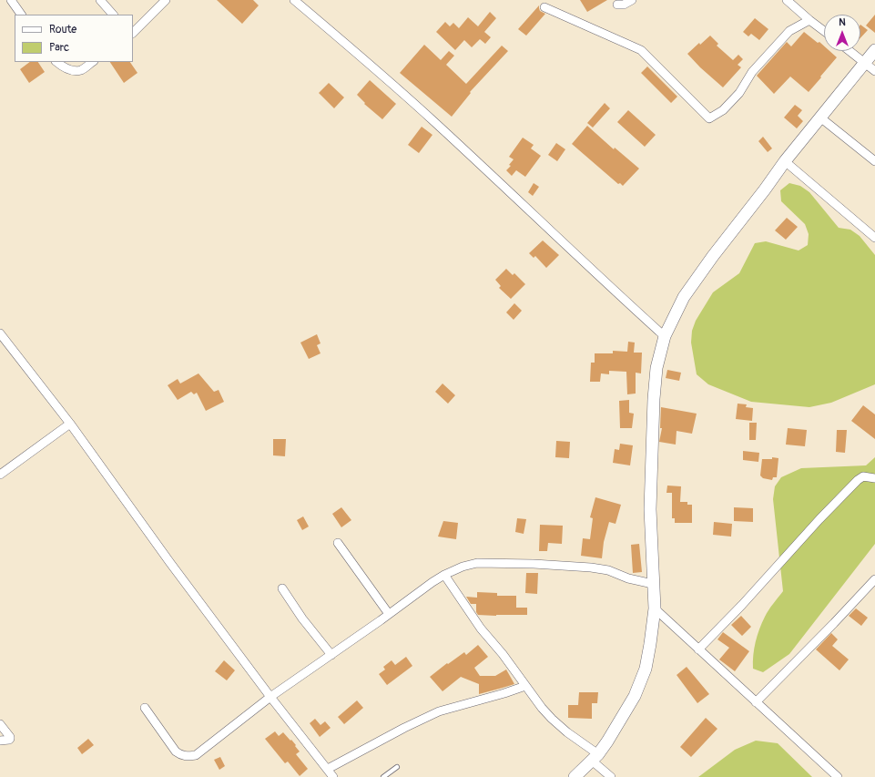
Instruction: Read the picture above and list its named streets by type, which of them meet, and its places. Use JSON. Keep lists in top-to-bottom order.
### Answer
{
  "legend": ["Route", "Parc"],
  "north": "top"
}
